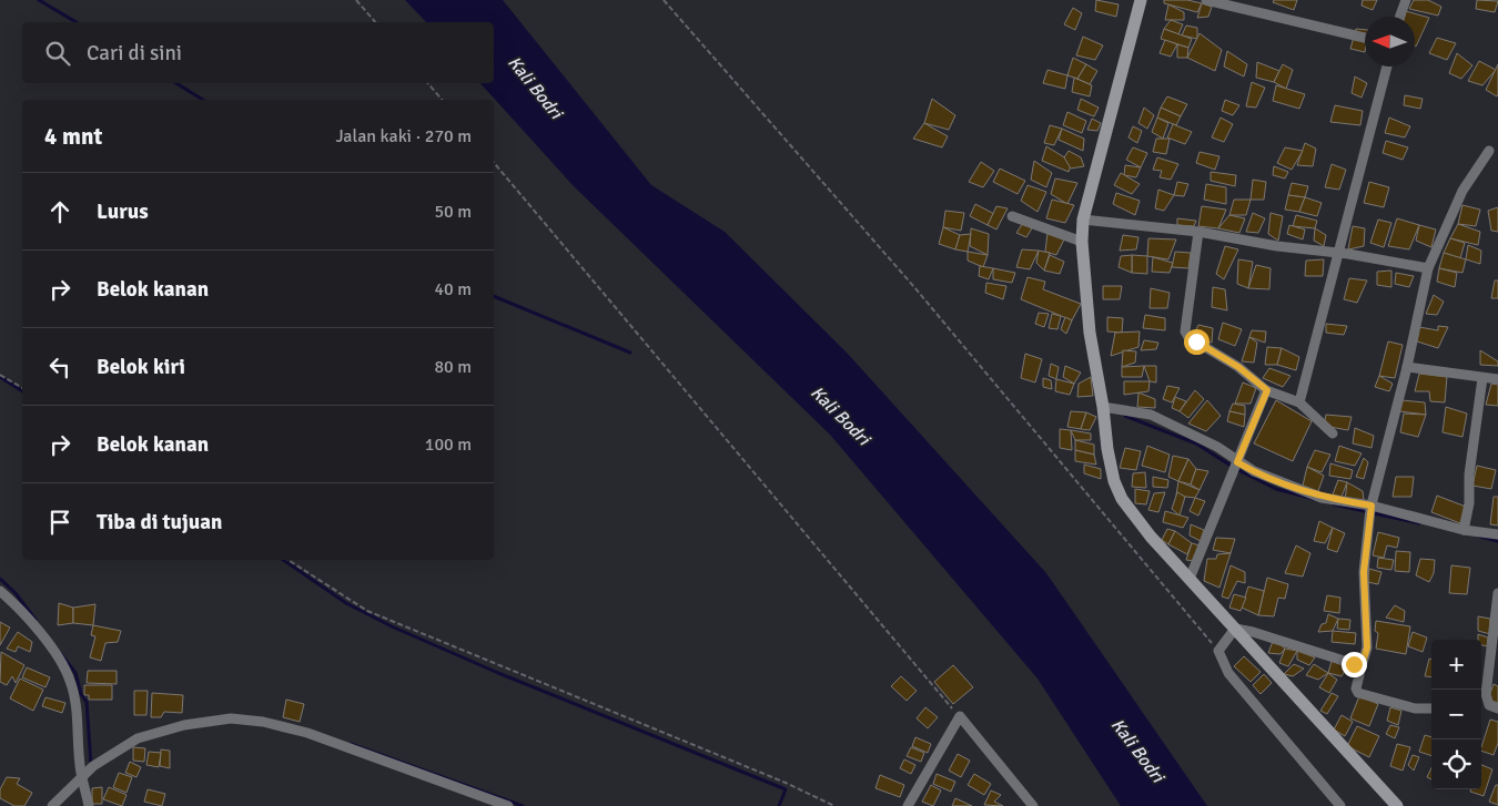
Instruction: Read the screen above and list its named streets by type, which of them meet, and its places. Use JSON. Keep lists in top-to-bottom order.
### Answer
{
  "water": ["Kali Bodri"],
  "north": "left",
  "page": {
    "search": "Cari di sini",
    "heading": ["4 mnt", "Jalan kaki · 270 m"],
    "list": [
      ["Lurus", "50 m"],
      ["Belok kanan", "40 m"],
      ["Belok kiri", "80 m"],
      ["Belok kanan", "100 m"],
      "Tiba di tujuan"
    ],
    "map_buttons": ["+", "−"]
  }
}
